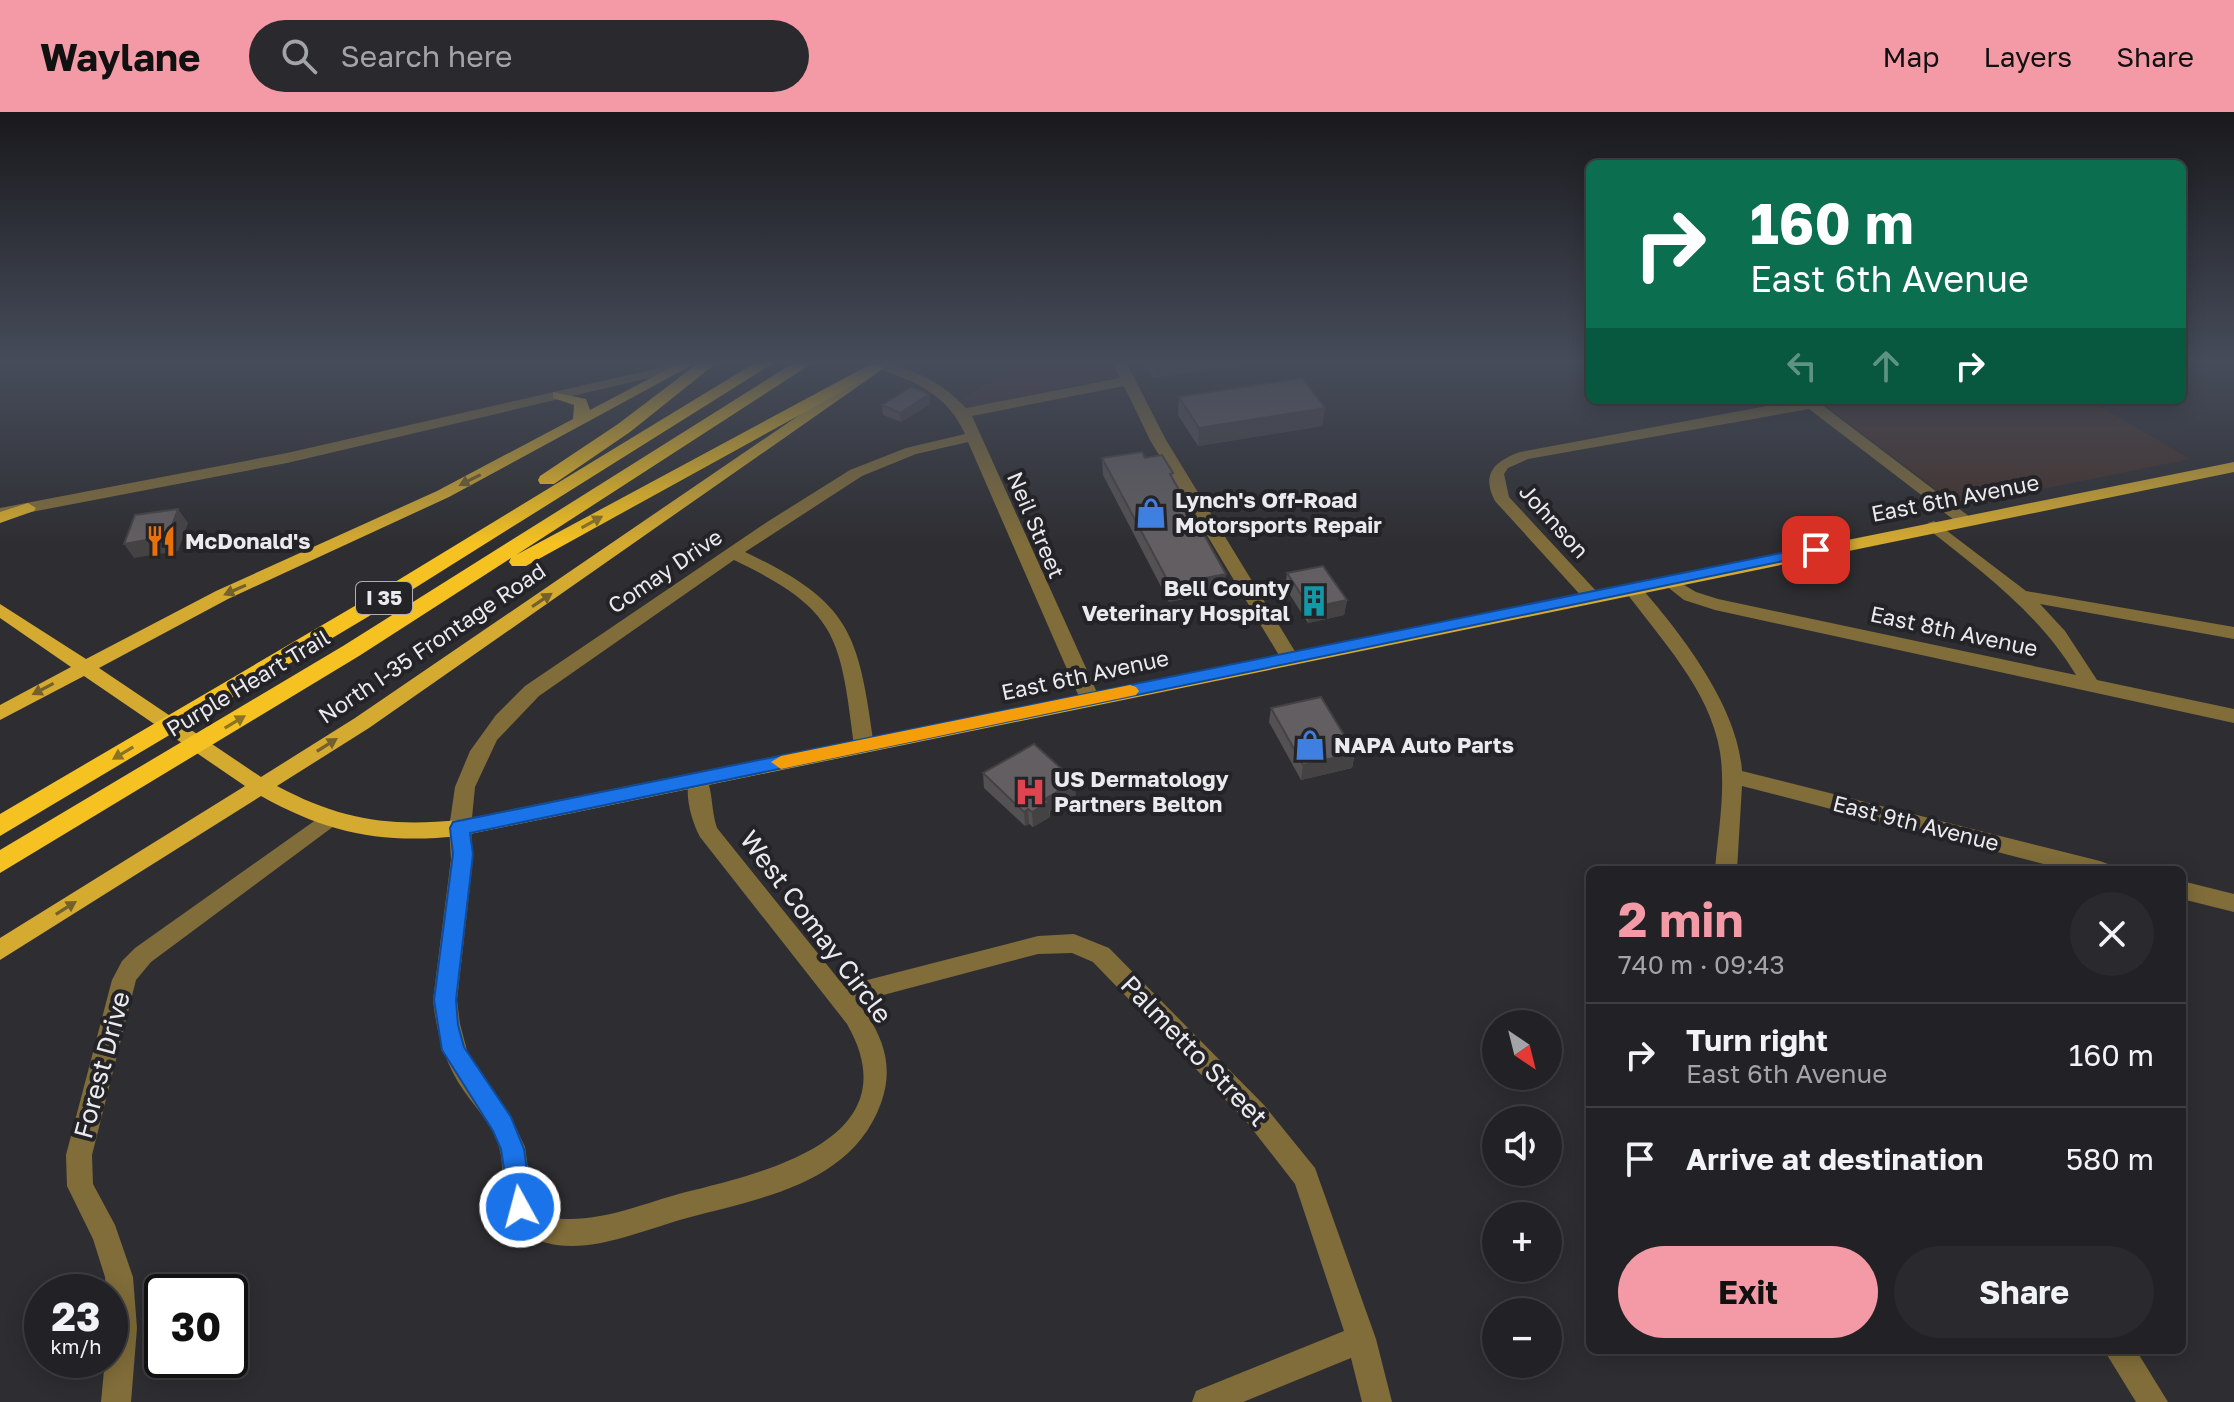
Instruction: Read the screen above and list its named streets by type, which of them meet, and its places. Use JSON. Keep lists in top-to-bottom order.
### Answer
{
  "streets": {
    "highway": ["I 35", "Purple Heart Trail"],
    "main road": ["East 6th Avenue", "North I-35 Frontage Road"],
    "street": [
      "Johnson",
      "Neil Street",
      "Comay Drive",
      "East 8th Avenue",
      "East 9th Avenue",
      "West Comay Circle",
      "Palmetto Street",
      "Forest Drive"
    ]
  },
  "crossings": [
    ["East 6th Avenue", "Johnson"],
    ["East 6th Avenue", "Neil Street"],
    ["East 6th Avenue", "Comay Drive"],
    ["East 6th Avenue", "East 8th Avenue"],
    ["East 6th Avenue", "North I-35 Frontage Road"],
    ["East 6th Avenue", "West Comay Circle"],
    ["East 6th Avenue", "Forest Drive"],
    ["Neil Street", "Comay Drive"],
    ["Comay Drive", "West Comay Circle"],
    ["West Comay Circle", "Palmetto Street"]
  ],
  "places": {
    "shop": ["Lynch's Off-Road Motorsports Repair", "NAPA Auto Parts"],
    "restaurant": ["McDonald's"],
    "building": ["Bell County Veterinary Hospital"],
    "hospital": ["US Dermatology Partners Belton"]
  },
  "north": "bottom right",
  "page": {
    "header": "Waylane",
    "search": "Search here",
    "nav": ["Map", "Layers", "Share"],
    "turn": ["160 m", "East 6th Avenue"],
    "heading": ["2 min", "740 m · 09:43"],
    "list": [
      {
        "name": "Turn right",
        "note": "East 6th Avenue",
        "value": "160 m"
      },
      {
        "name": "Arrive at destination",
        "value": "580 m"
      }
    ],
    "map_buttons": ["+", "−"],
    "buttons": ["Exit", "Share"],
    "speed": "23 km/h",
    "limit": "30"
  }
}
